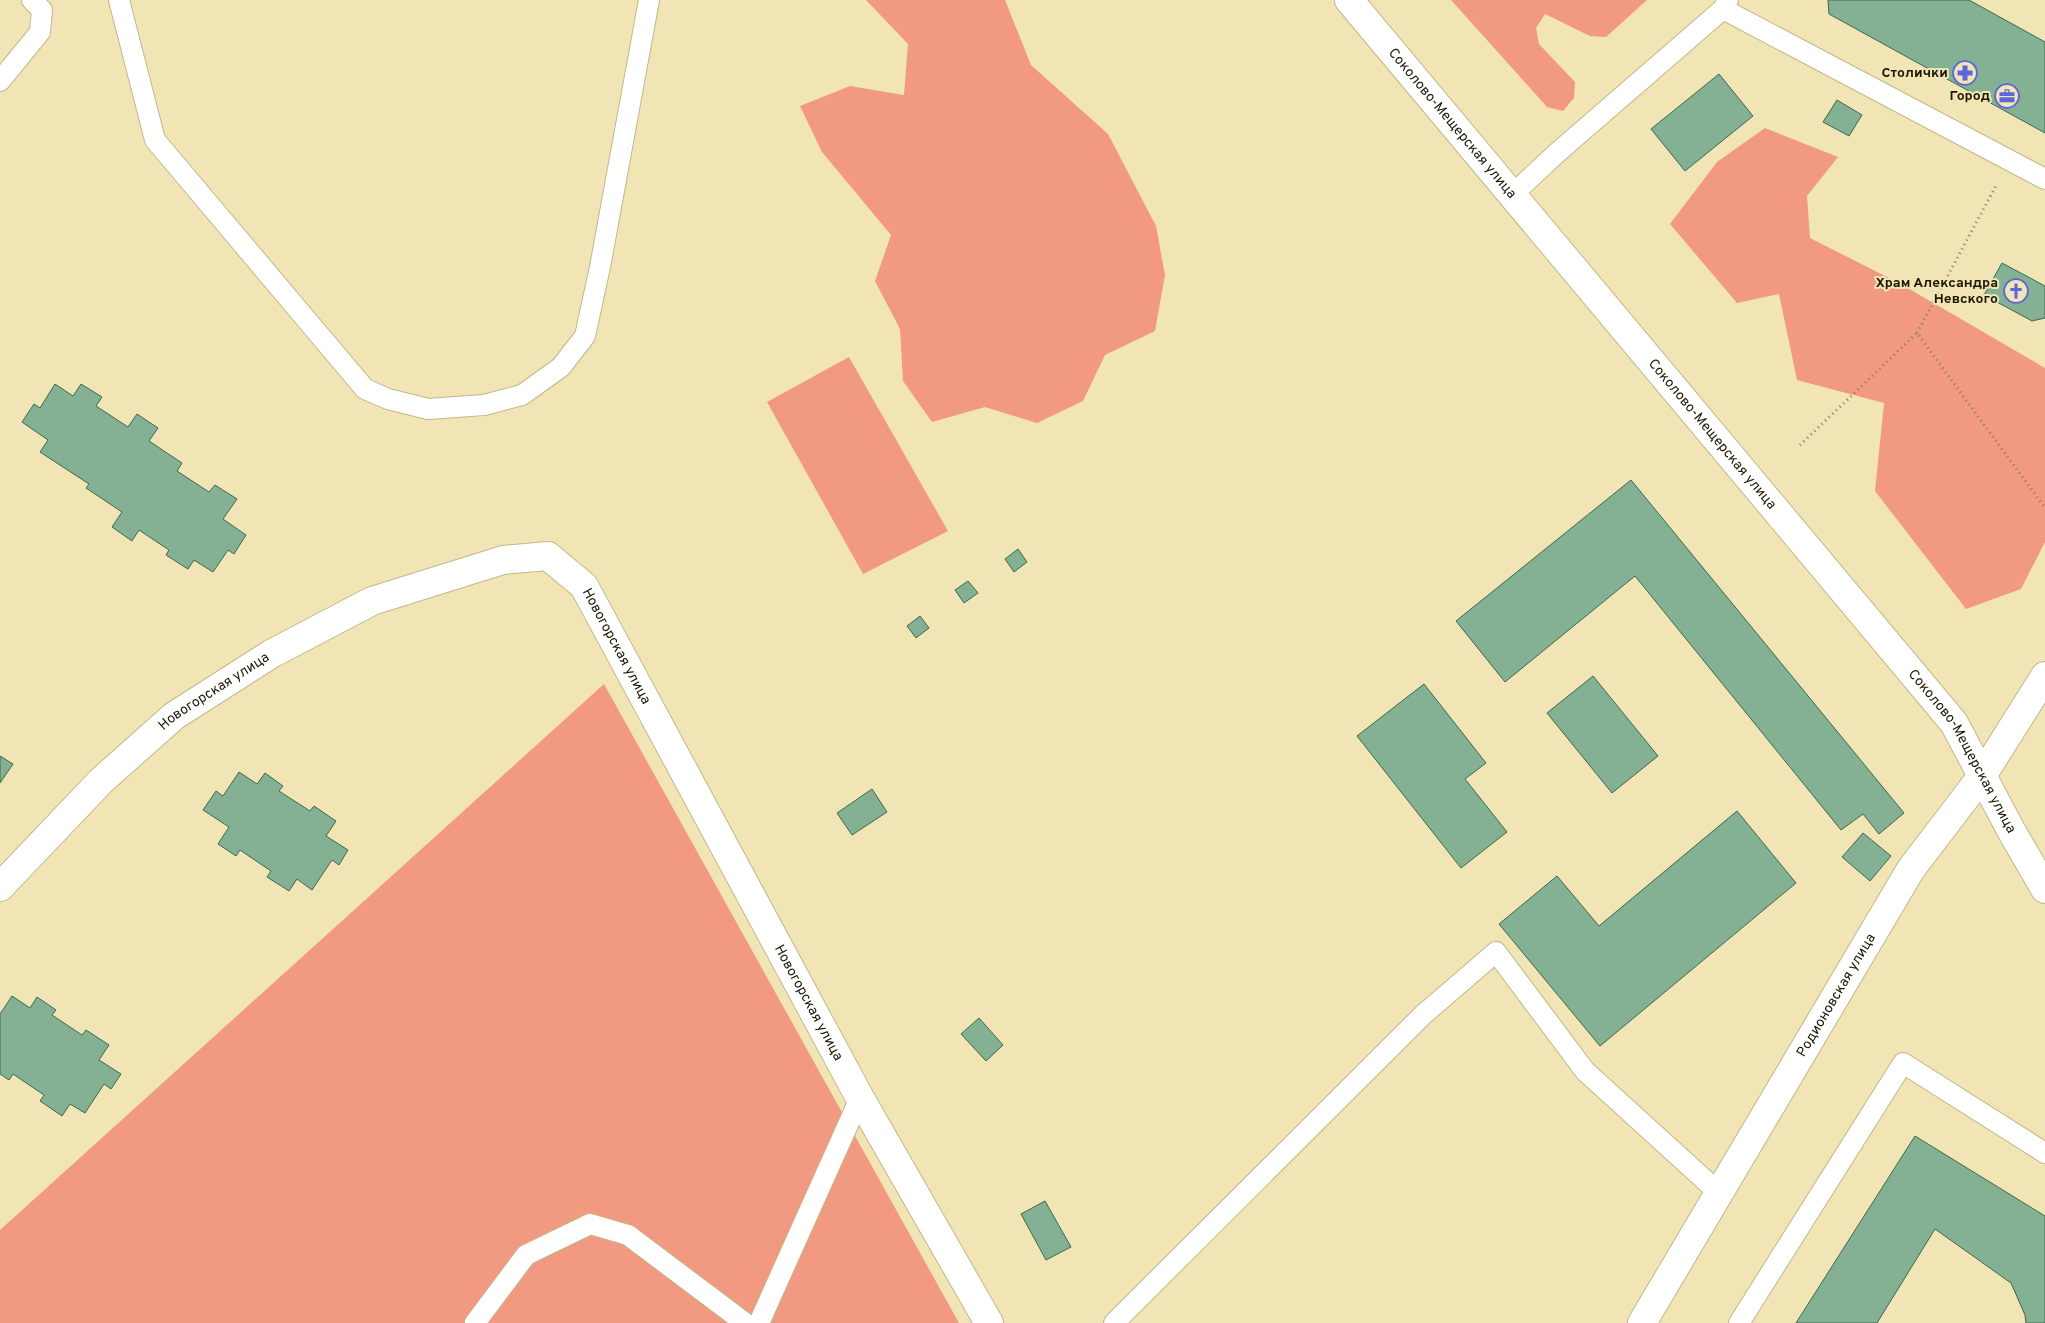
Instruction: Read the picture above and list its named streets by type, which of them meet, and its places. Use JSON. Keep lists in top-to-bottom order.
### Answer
{
  "streets": {
    "street": ["Соколово-Мещерская улица", "Новогорская улица", "Родионовская улица"]
  },
  "crossings": [
    ["Соколово-Мещерская улица", "Родионовская улица"]
  ],
  "places": {
    "pharmacy": ["Столички"],
    "office": ["Город"],
    "church": ["Храм Александра Невского"]
  }
}
